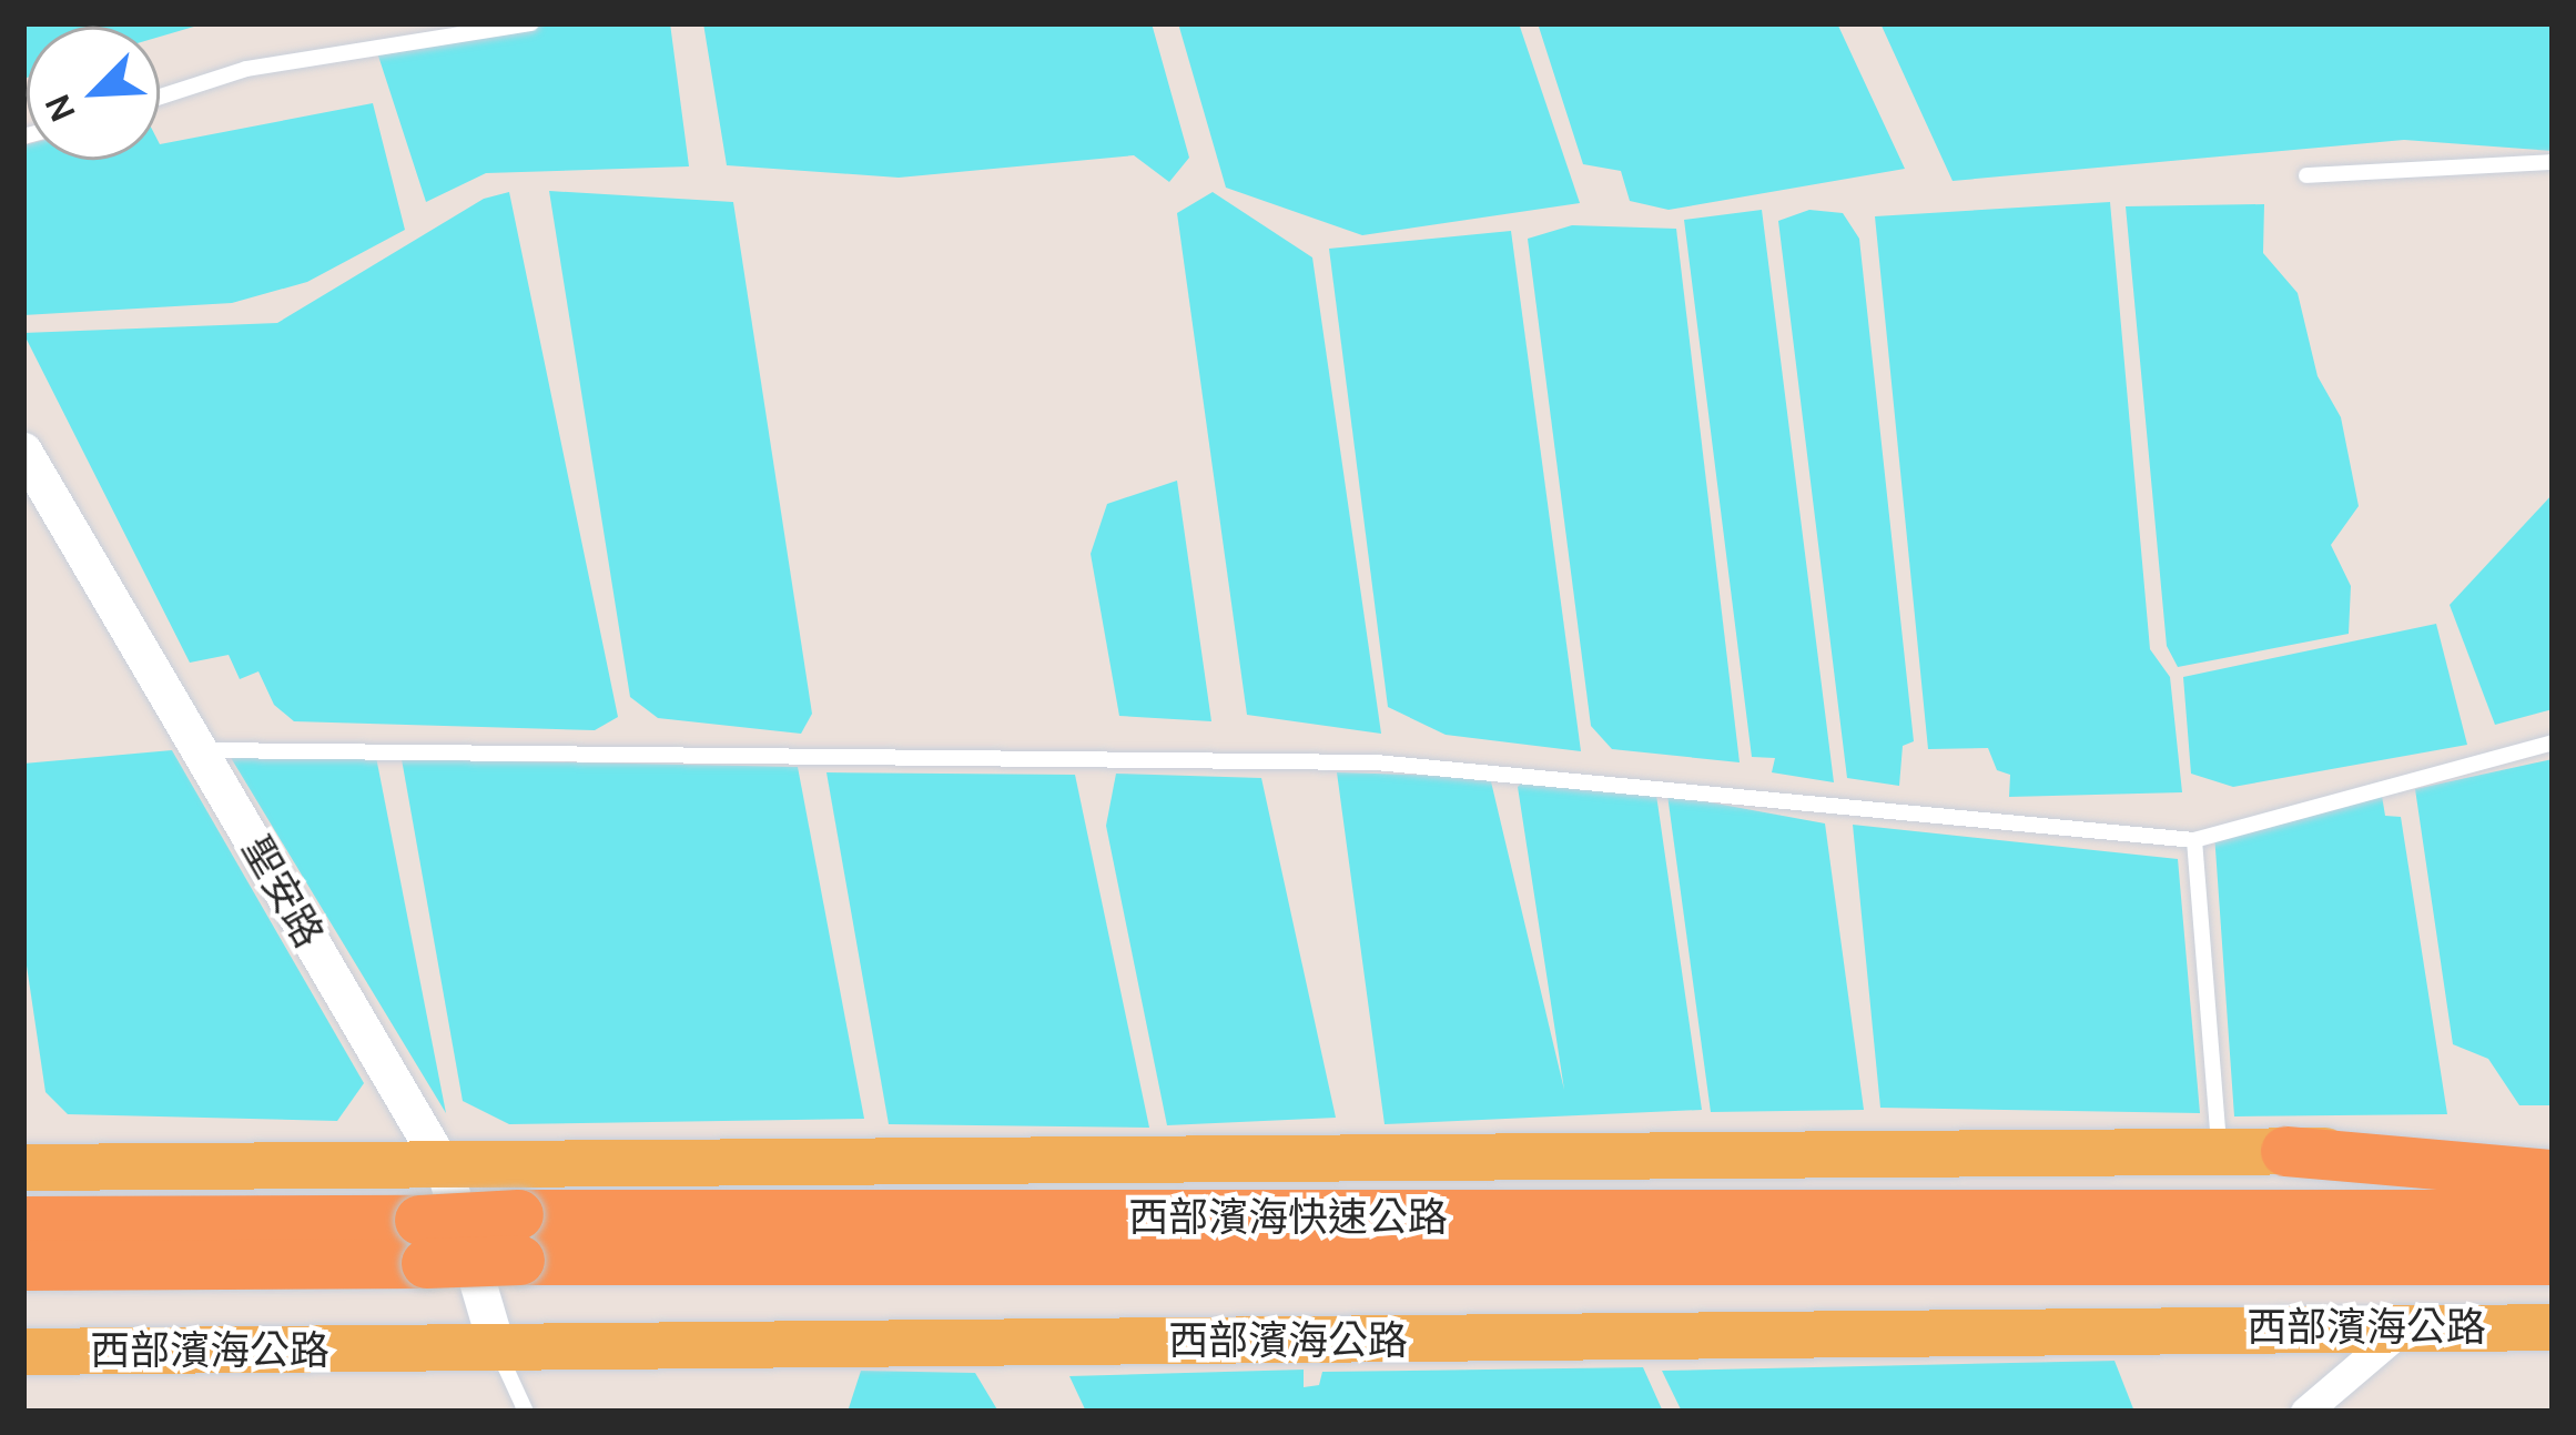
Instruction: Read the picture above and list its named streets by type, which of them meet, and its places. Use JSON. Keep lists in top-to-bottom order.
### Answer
{
  "streets": {
    "highway": ["西部濱海快速公路"],
    "main road": ["西部濱海公路"],
    "street": ["聖安路"]
  },
  "crossings": [
    ["聖安路", "西部濱海公路"]
  ],
  "north": "bottom left"
}
